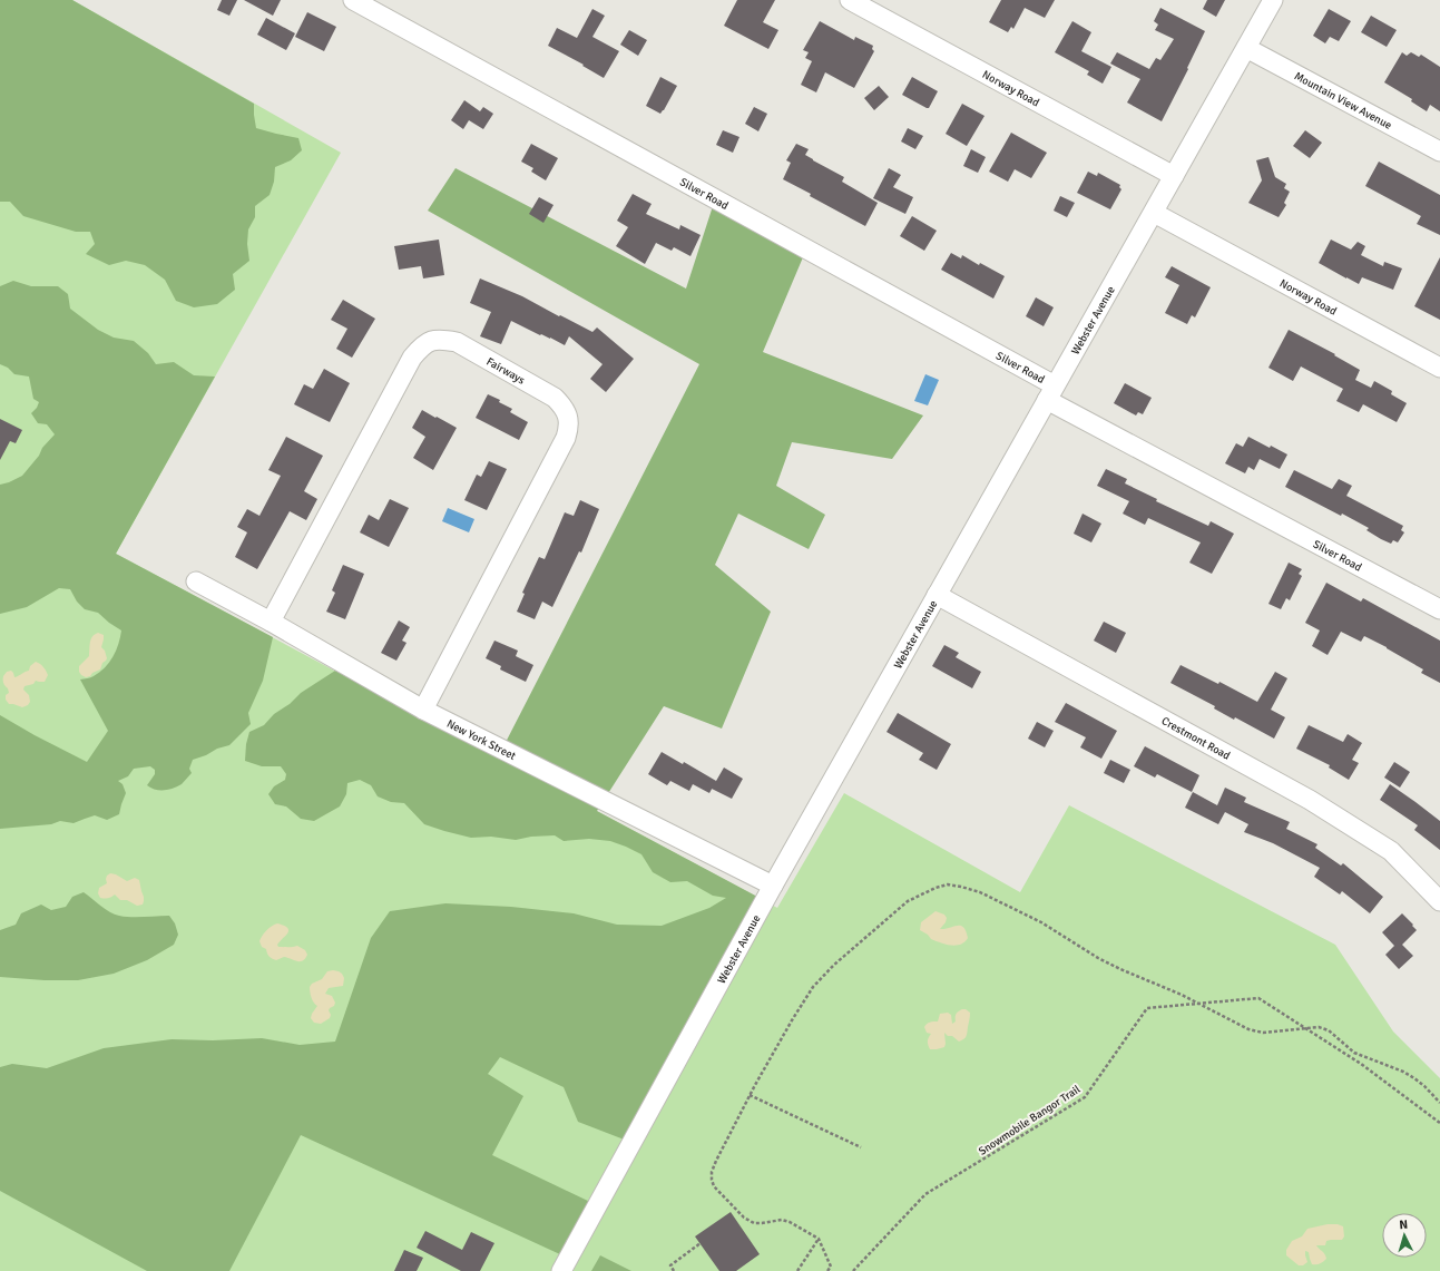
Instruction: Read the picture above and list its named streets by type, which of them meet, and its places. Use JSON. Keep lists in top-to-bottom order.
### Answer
{
  "streets": {
    "street": [
      "Norway Road",
      "Mountain View Avenue",
      "Silver Road",
      "Webster Avenue",
      "Fairways",
      "Crestmont Road",
      "New York Street"
    ],
    "path": ["Snowmobile Bangor Trail"]
  },
  "crossings": [
    ["Norway Road", "Webster Avenue"],
    ["Mountain View Avenue", "Webster Avenue"],
    ["Silver Road", "Webster Avenue"],
    ["Webster Avenue", "Crestmont Road"],
    ["Webster Avenue", "New York Street"],
    ["Fairways", "New York Street"]
  ],
  "north": "top"
}
